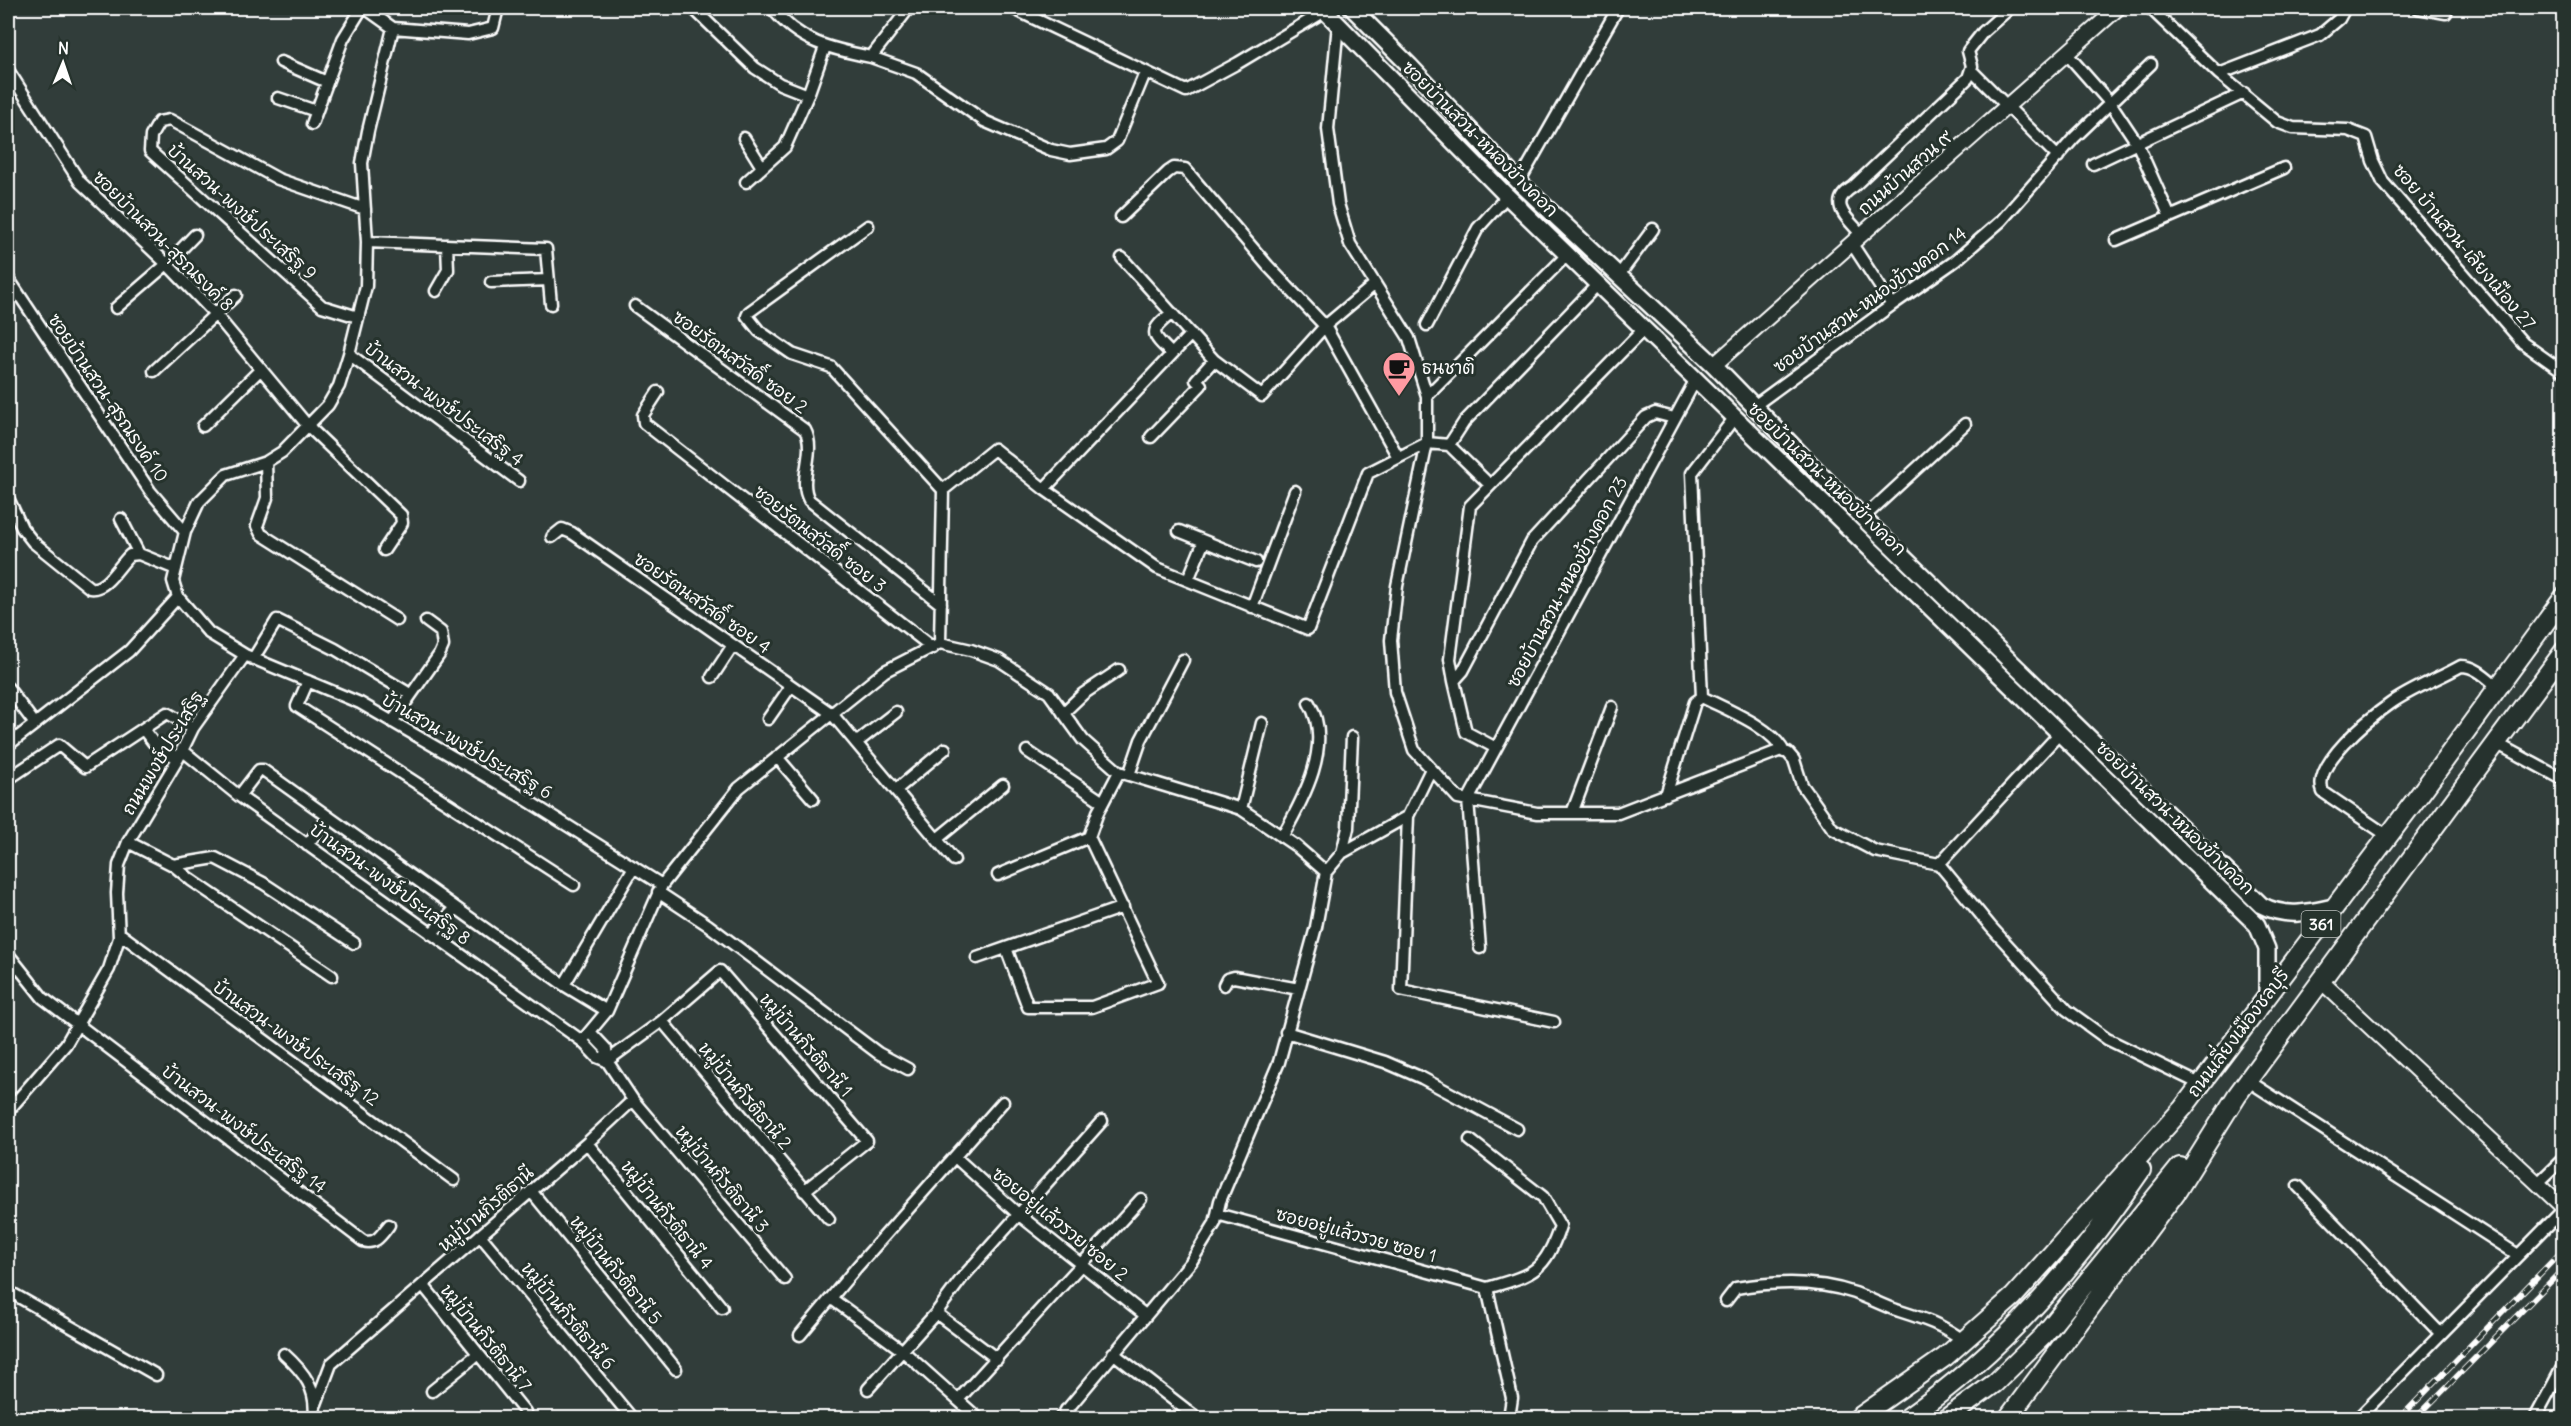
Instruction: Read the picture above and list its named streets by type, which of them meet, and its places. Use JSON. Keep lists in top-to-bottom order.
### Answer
{
  "streets": {
    "highway": ["361", "ถนนเลี่ยงเมืองชลบุรี"],
    "main road": ["ซอยบ้านสวน-หนองข้างคอก"],
    "street": [
      "ถนนบ้านสวน ๙",
      "บ้านสวน-พงษ์ประเสริฐ 9",
      "ซอยบ้านสวน-สุรณรงค์ 8",
      "ซอย บ้านสวน-เลียงเมือง 27",
      "ซอยบ้านสวน-หนองข้างคอก 14",
      "ซอยรัตนสวัสดิ์ ซอย 2",
      "ซอยบ้านสวน-สุรณรงค์ 10",
      "บ้านสวน-พงษ์ประเสริฐ 4",
      "ซอยรัตนสวัสดิ์ ซอย 3",
      "ซอยบ้านสวน-หนองข้างคอก 23",
      "ซอยรัตนสวัสดิ์ ซอย 4",
      "บ้านสวน-พงษ์ประเสริฐ 6",
      "ถนนพงษ์ประเสริฐ",
      "บ้านสวน-พงษ์ประเสริฐ 8",
      "บ้านสวน-พงษ์ประเสริฐ 12",
      "หมู่บ้านกีรติธานี 1",
      "หมู่บ้านกีรติธานี 2",
      "บ้านสวน-พงษ์ประเสริฐ 14",
      "หมู่บ้านกีรติธานี 3",
      "หมู่บ้านกีรติธานี",
      "หมู่บ้านกีรติธานี 4",
      "ซอยอยู่แล้วรวย ซอย 2",
      "ซอยอยู่แล้วรวย ซอย 1",
      "หมู่บ้านกีรติธานี 5",
      "หมู่บ้านกีรติธานี 6",
      "หมู่บ้านกีรติธานี 7"
    ]
  },
  "crossings": [
    ["ซอยบ้านสวน-หนองข้างคอก", "ถนนบ้านสวน ๙"],
    ["ซอยบ้านสวน-หนองข้างคอก", "ซอยบ้านสวน-หนองข้างคอก 14"],
    ["ซอยบ้านสวน-หนองข้างคอก", "ซอยบ้านสวน-หนองข้างคอก 23"],
    ["ซอยบ้านสวน-หนองข้างคอก", "ถนนเลี่ยงเมืองชลบุรี"],
    ["บ้านสวน-พงษ์ประเสริฐ 6", "ถนนพงษ์ประเสริฐ"],
    ["ถนนพงษ์ประเสริฐ", "บ้านสวน-พงษ์ประเสริฐ 8"],
    ["ถนนพงษ์ประเสริฐ", "บ้านสวน-พงษ์ประเสริฐ 12"],
    ["ถนนพงษ์ประเสริฐ", "บ้านสวน-พงษ์ประเสริฐ 14"],
    ["หมู่บ้านกีรติธานี 1", "หมู่บ้านกีรติธานี 2"],
    ["หมู่บ้านกีรติธานี 3", "หมู่บ้านกีรติธานี"],
    ["หมู่บ้านกีรติธานี", "หมู่บ้านกีรติธานี 4"],
    ["หมู่บ้านกีรติธานี", "หมู่บ้านกีรติธานี 5"],
    ["หมู่บ้านกีรติธานี", "หมู่บ้านกีรติธานี 6"],
    ["หมู่บ้านกีรติธานี", "หมู่บ้านกีรติธานี 7"]
  ],
  "places": {
    "cafe": ["ธนชาติ"]
  },
  "north": "top"
}
